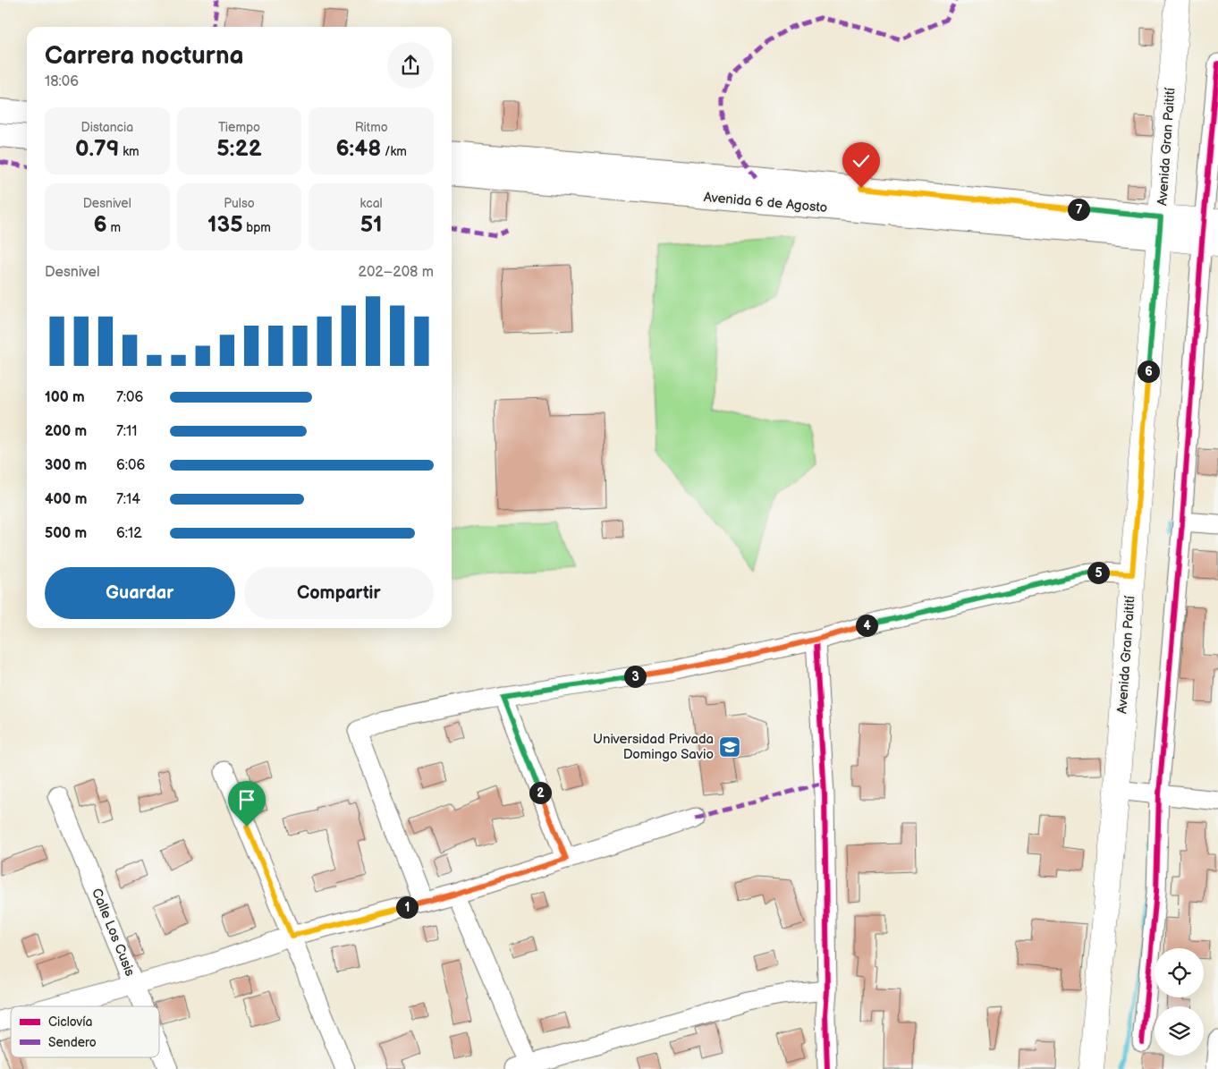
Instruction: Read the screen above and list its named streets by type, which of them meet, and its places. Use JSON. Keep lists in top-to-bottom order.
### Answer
{
  "streets": {
    "main road": ["Avenida Gran Paitití", "Avenida 6 de Agosto"],
    "street": ["Calle Los Cusis"]
  },
  "crossings": [
    ["Avenida Gran Paitití", "Avenida 6 de Agosto"]
  ],
  "places": {
    "school or university": ["Universidad Privada Domingo Savio"]
  },
  "legend": ["Ciclovía", "Sendero"],
  "page": {
    "heading": ["Carrera nocturna", "18:06"],
    "stats": [
      ["Distancia", "0.79 km"],
      ["Tiempo", "5:22"],
      ["Ritmo", "6:48 /km"],
      ["Desnivel", "6 m"],
      ["Pulso", "135 bpm"],
      ["kcal", "51"]
    ],
    "pins": [
      "7",
      "6",
      "5",
      "4",
      "3",
      "2",
      "1"
    ],
    "chart": ["Desnivel", "202–208 m"],
    "list": [
      {
        "name": "100 m",
        "note": "7:06"
      },
      {
        "name": "200 m",
        "note": "7:11"
      },
      {
        "name": "300 m",
        "note": "6:06"
      },
      {
        "name": "400 m",
        "note": "7:14"
      },
      {
        "name": "500 m",
        "note": "6:12"
      }
    ],
    "buttons": ["Guardar", "Compartir"]
  }
}
